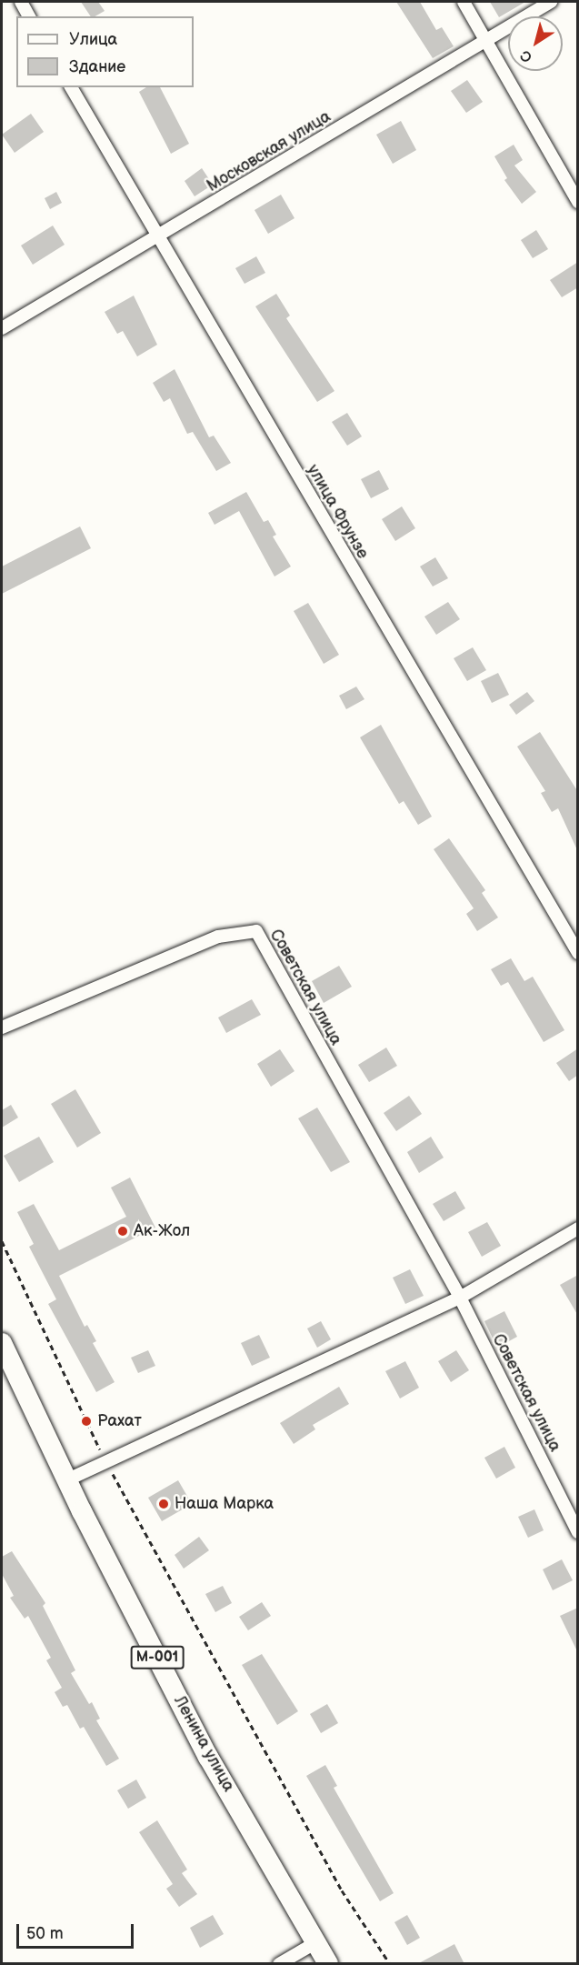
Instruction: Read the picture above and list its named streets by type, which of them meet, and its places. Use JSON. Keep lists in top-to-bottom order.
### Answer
{
  "streets": {
    "main road": ["М-001", "Ленина улица"],
    "street": ["Московская улица", "улица Фрунзе", "Советская улица"]
  },
  "crossings": [
    ["Московская улица", "улица Фрунзе"]
  ],
  "places": ["Ак-Жол", "Рахат", "Наша Марка"],
  "legend": ["Улица", "Здание"],
  "scale_bar": "50 m",
  "north": "bottom left"
}
